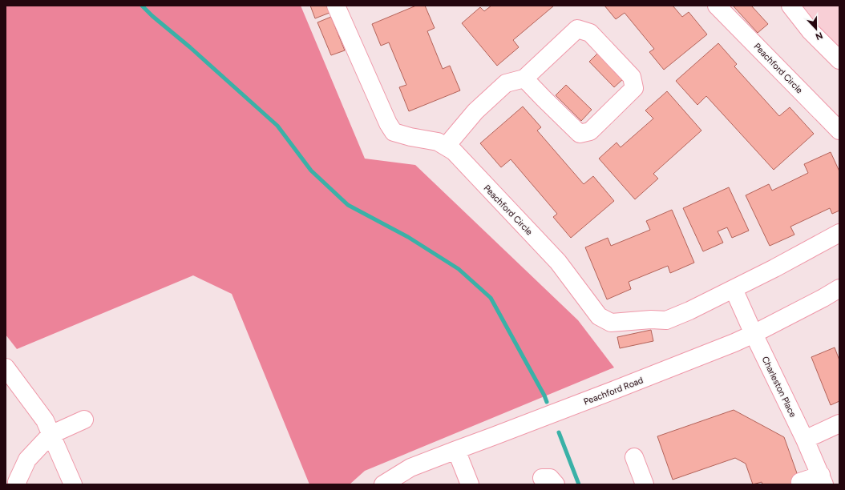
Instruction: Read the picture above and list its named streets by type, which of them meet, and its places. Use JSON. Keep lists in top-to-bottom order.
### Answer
{
  "streets": {
    "street": ["Peachford Circle", "Charleston Place", "Peachford Road"]
  },
  "crossings": [
    ["Charleston Place", "Peachford Road"]
  ],
  "north": "bottom"
}
